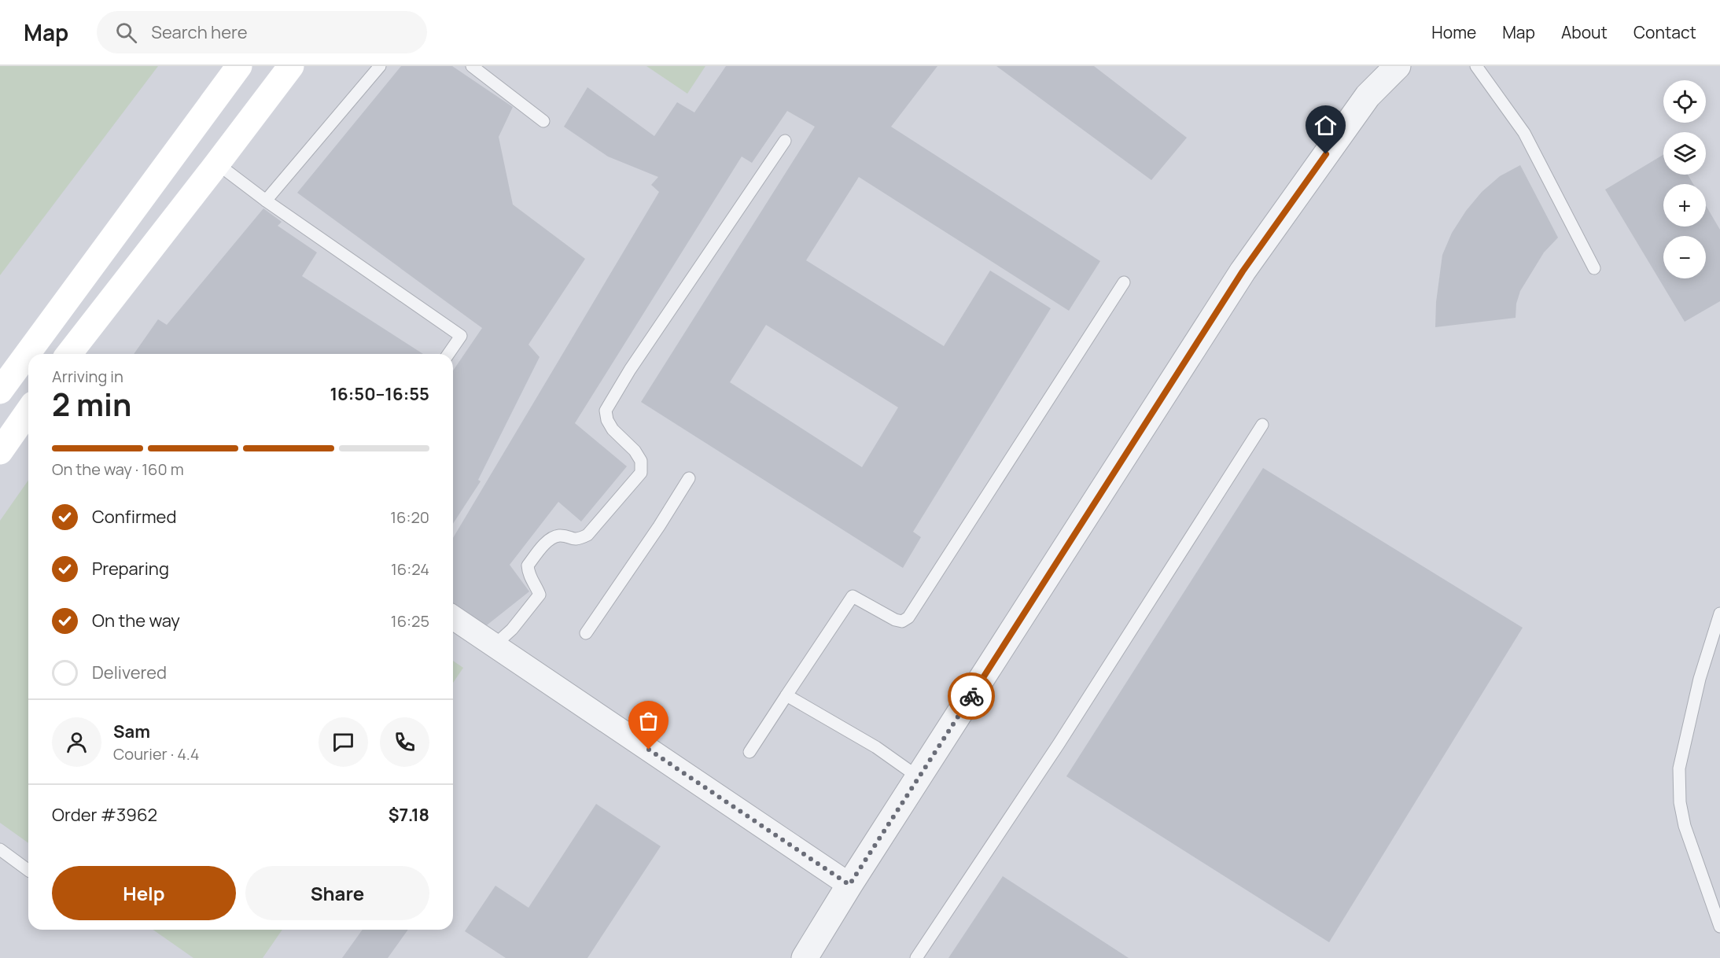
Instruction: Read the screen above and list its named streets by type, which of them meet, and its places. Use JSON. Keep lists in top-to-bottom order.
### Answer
{
  "page": {
    "header": "Map",
    "search": "Search here",
    "nav": [
      "Home",
      "Map",
      "About",
      "Contact"
    ],
    "map_buttons": ["+", "−"],
    "heading": ["2 min", "Arriving in", "16:50–16:55"],
    "panel": [
      "Sam",
      "Courier · 4.4",
      "Order #3962",
      "$7.18"
    ],
    "bar": "On the way · 160 m",
    "list": [
      ["Confirmed", "16:20"],
      ["Preparing", "16:24"],
      ["On the way", "16:25"],
      "Delivered"
    ],
    "buttons": ["Help", "Share"]
  }
}
